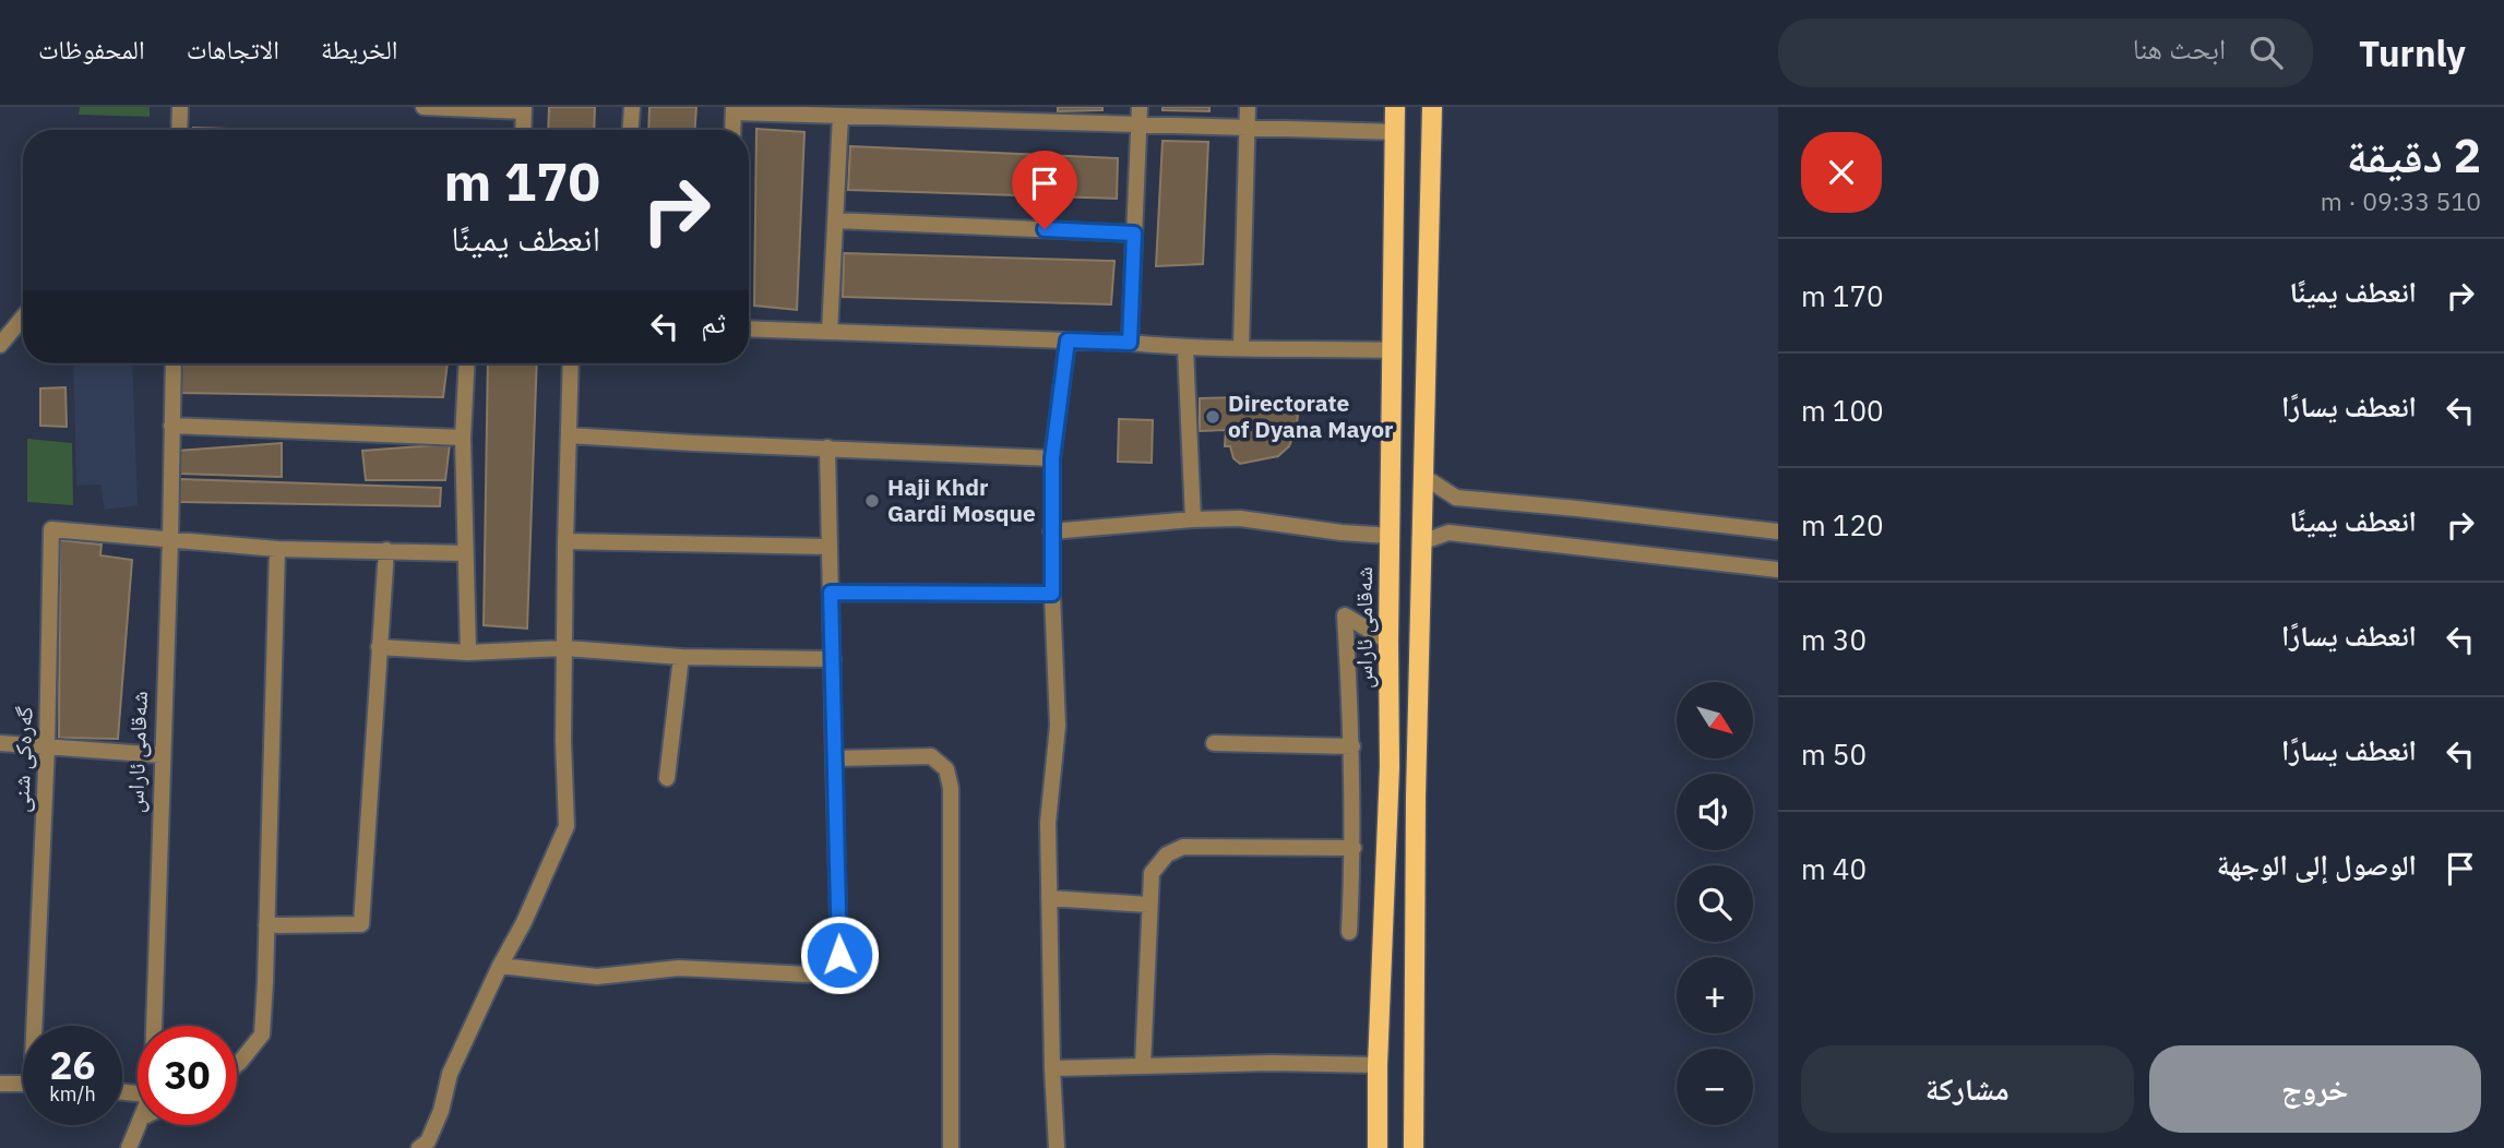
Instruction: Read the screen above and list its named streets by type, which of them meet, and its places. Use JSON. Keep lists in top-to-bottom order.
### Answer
{
  "streets": {
    "main road": ["شەقامی ئاراس"],
    "street": ["گەرەکی شنی"]
  },
  "crossings": [
    ["شەقامی ئاراس", "گەرەکی شنی"]
  ],
  "places": ["Directorate of Dyana Mayor", "Haji Khdr Gardi Mosque"],
  "north": "bottom right",
  "page": {
    "header": "Turnly",
    "search": "ابحث هنا",
    "nav": ["الخريطة", "الاتجاهات", "المحفوظات"],
    "heading": ["2 دقيقة", "510 m · 09:33"],
    "turn": ["170 m", "انعطف يمينًا"],
    "list": [
      {
        "name": "انعطف يمينًا",
        "value": "170 m"
      },
      {
        "name": "انعطف يسارًا",
        "value": "100 m"
      },
      {
        "name": "انعطف يمينًا",
        "value": "120 m"
      },
      {
        "name": "انعطف يسارًا",
        "value": "30 m"
      },
      {
        "name": "انعطف يسارًا",
        "value": "50 m"
      },
      {
        "name": "الوصول إلى الوجهة",
        "value": "40 m"
      }
    ],
    "then": "ثم",
    "map_buttons": ["+", "−"],
    "speed": "26 km/h",
    "limit": "30",
    "buttons": ["خروج", "مشاركة"]
  }
}
